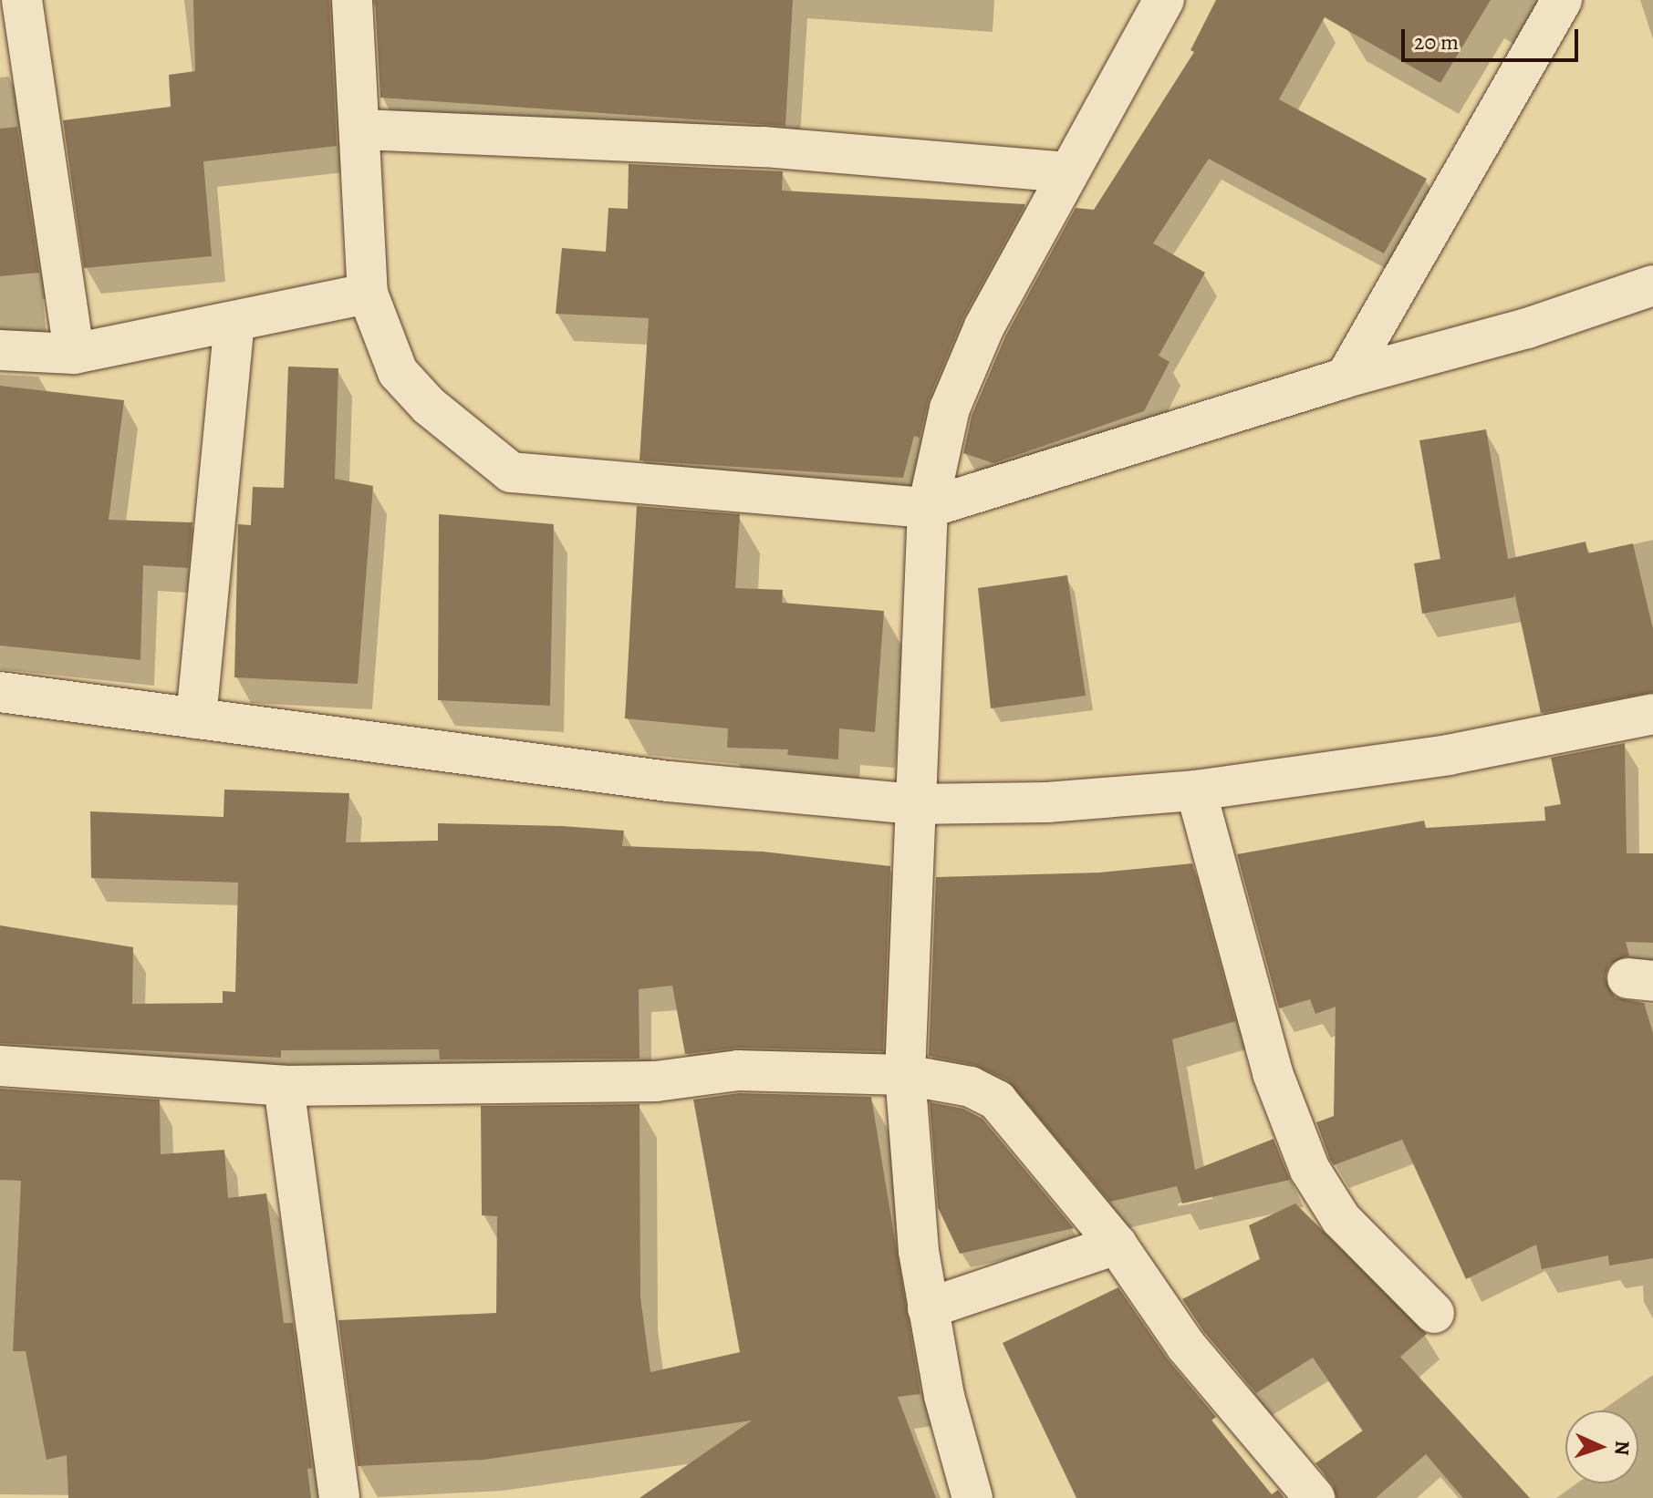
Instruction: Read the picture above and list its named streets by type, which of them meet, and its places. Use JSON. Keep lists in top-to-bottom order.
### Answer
{
  "scale_bar": "20 m",
  "north": "right"
}
